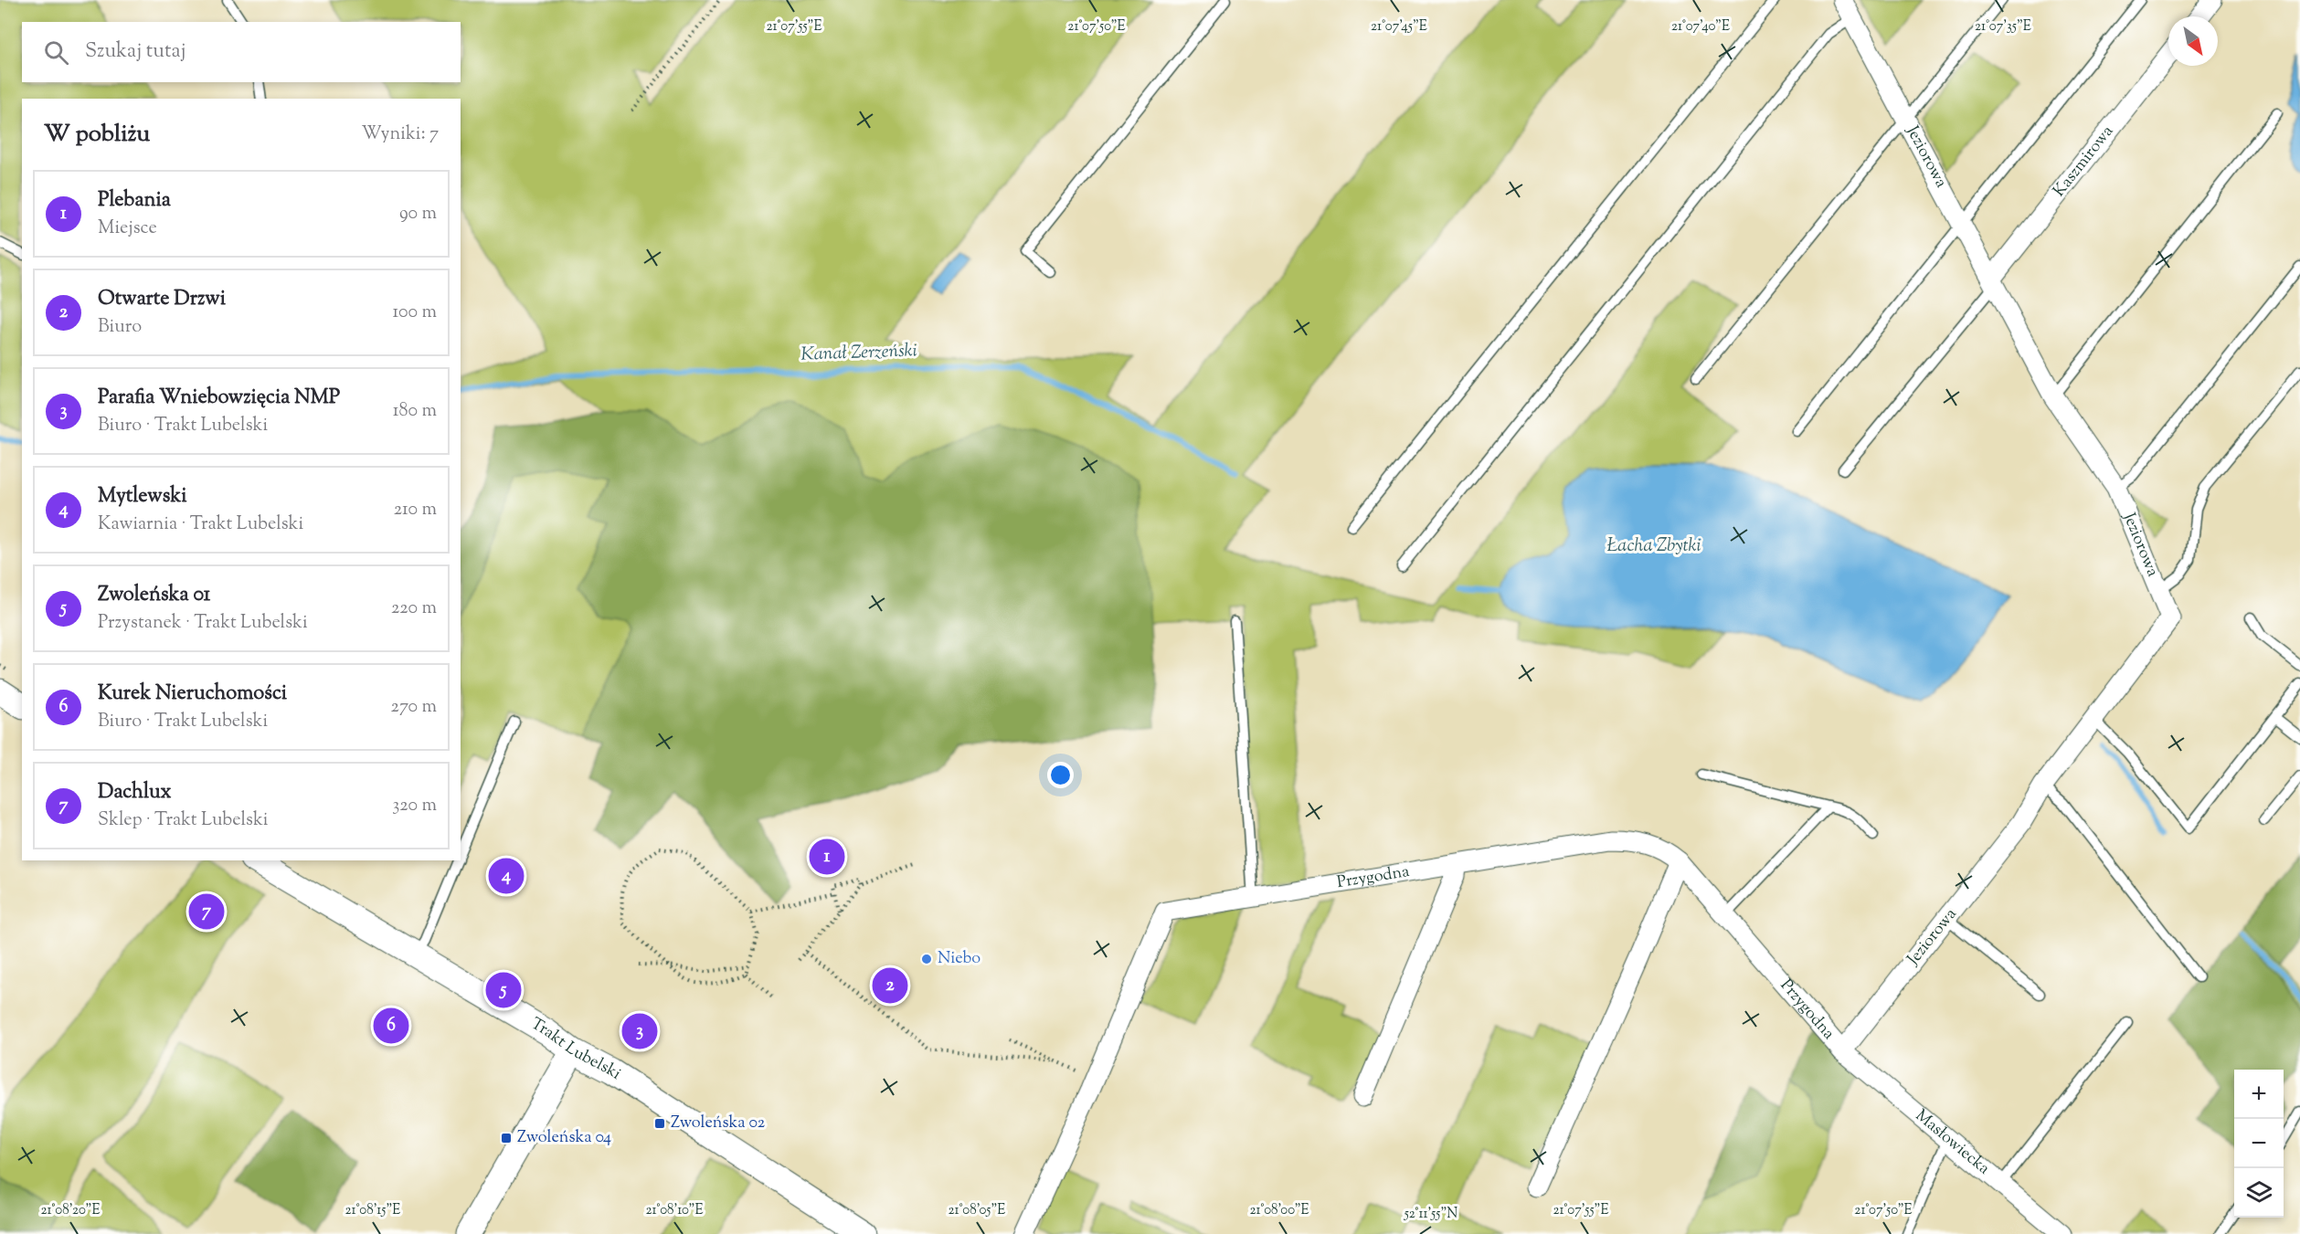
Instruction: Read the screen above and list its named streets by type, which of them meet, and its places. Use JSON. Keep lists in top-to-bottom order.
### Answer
{
  "streets": {
    "street": [
      "Jeziorowa",
      "Kaszmirowa",
      "Przygodna",
      "Trakt Lubelski",
      "Masłowiecka"
    ]
  },
  "crossings": [
    ["Jeziorowa", "Kaszmirowa"],
    ["Jeziorowa", "Przygodna"],
    ["Jeziorowa", "Masłowiecka"],
    ["Przygodna", "Masłowiecka"]
  ],
  "water": ["Kanał Zerzeński", "Łacha Zbytki"],
  "places": {
    "other": ["Niebo"],
    "transit": ["Zwoleńska 02", "Zwoleńska 04"]
  },
  "north": "bottom right",
  "page": {
    "search": "Szukaj tutaj",
    "heading": ["W pobliżu", "Wyniki: 7"],
    "list": [
      {
        "mark": "1",
        "name": "Plebania",
        "note": "Miejsce",
        "value": "90 m"
      },
      {
        "mark": "2",
        "name": "Otwarte Drzwi",
        "note": "Biuro",
        "value": "100 m"
      },
      {
        "mark": "3",
        "name": "Parafia Wniebowzięcia NMP",
        "note": "Biuro · Trakt Lubelski",
        "value": "180 m"
      },
      {
        "mark": "4",
        "name": "Mytlewski",
        "note": "Kawiarnia · Trakt Lubelski",
        "value": "210 m"
      },
      {
        "mark": "5",
        "name": "Zwoleńska 01",
        "note": "Przystanek · Trakt Lubelski",
        "value": "220 m"
      },
      {
        "mark": "6",
        "name": "Kurek Nieruchomości",
        "note": "Biuro · Trakt Lubelski",
        "value": "270 m"
      },
      {
        "mark": "7",
        "name": "Dachlux",
        "note": "Sklep · Trakt Lubelski",
        "value": "320 m"
      }
    ],
    "pins": [
      "1",
      "4",
      "7",
      "2",
      "5",
      "6",
      "3"
    ],
    "map_buttons": ["+", "−"]
  },
  "coordinates": [
    "21°07'55\"E",
    "21°07'50\"E",
    "21°07'45\"E",
    "21°07'40\"E",
    "21°07'35\"E",
    "21°08'20\"E",
    "21°08'15\"E",
    "21°08'10\"E",
    "21°08'05\"E",
    "21°08'00\"E",
    "52°11'55\"N"
  ]
}
